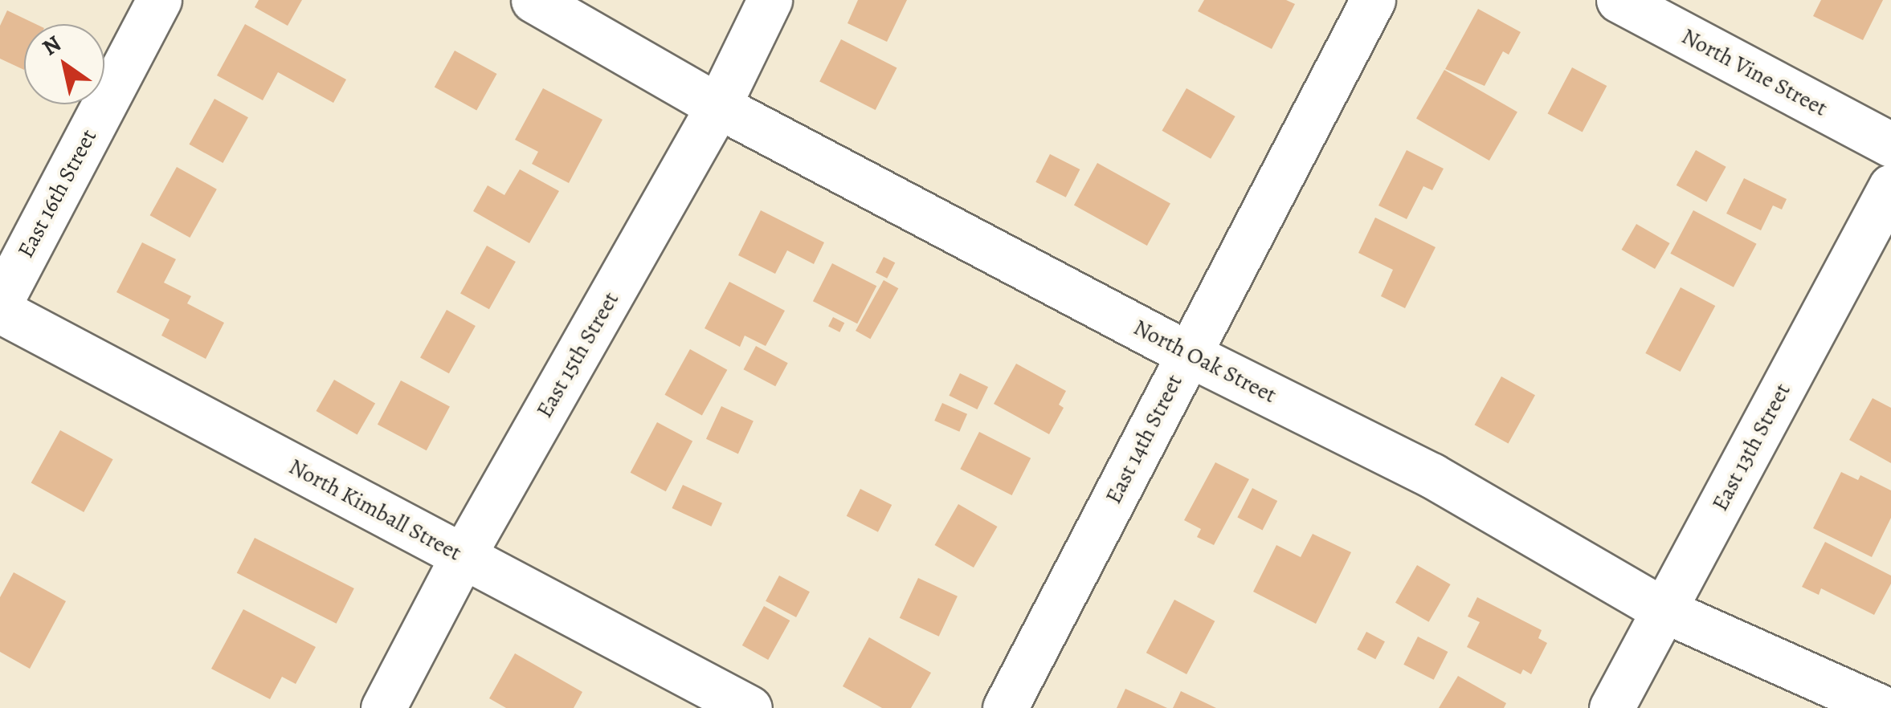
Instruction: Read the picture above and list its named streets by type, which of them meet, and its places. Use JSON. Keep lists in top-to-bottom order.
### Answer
{
  "streets": {
    "street": [
      "North Vine Street",
      "East 16th Street",
      "East 15th Street",
      "North Oak Street",
      "East 14th Street",
      "East 13th Street",
      "North Kimball Street"
    ]
  },
  "crossings": [
    ["East 15th Street", "North Oak Street"],
    ["East 15th Street", "North Kimball Street"],
    ["North Oak Street", "East 14th Street"],
    ["North Oak Street", "East 13th Street"]
  ],
  "north": "top left"
}
